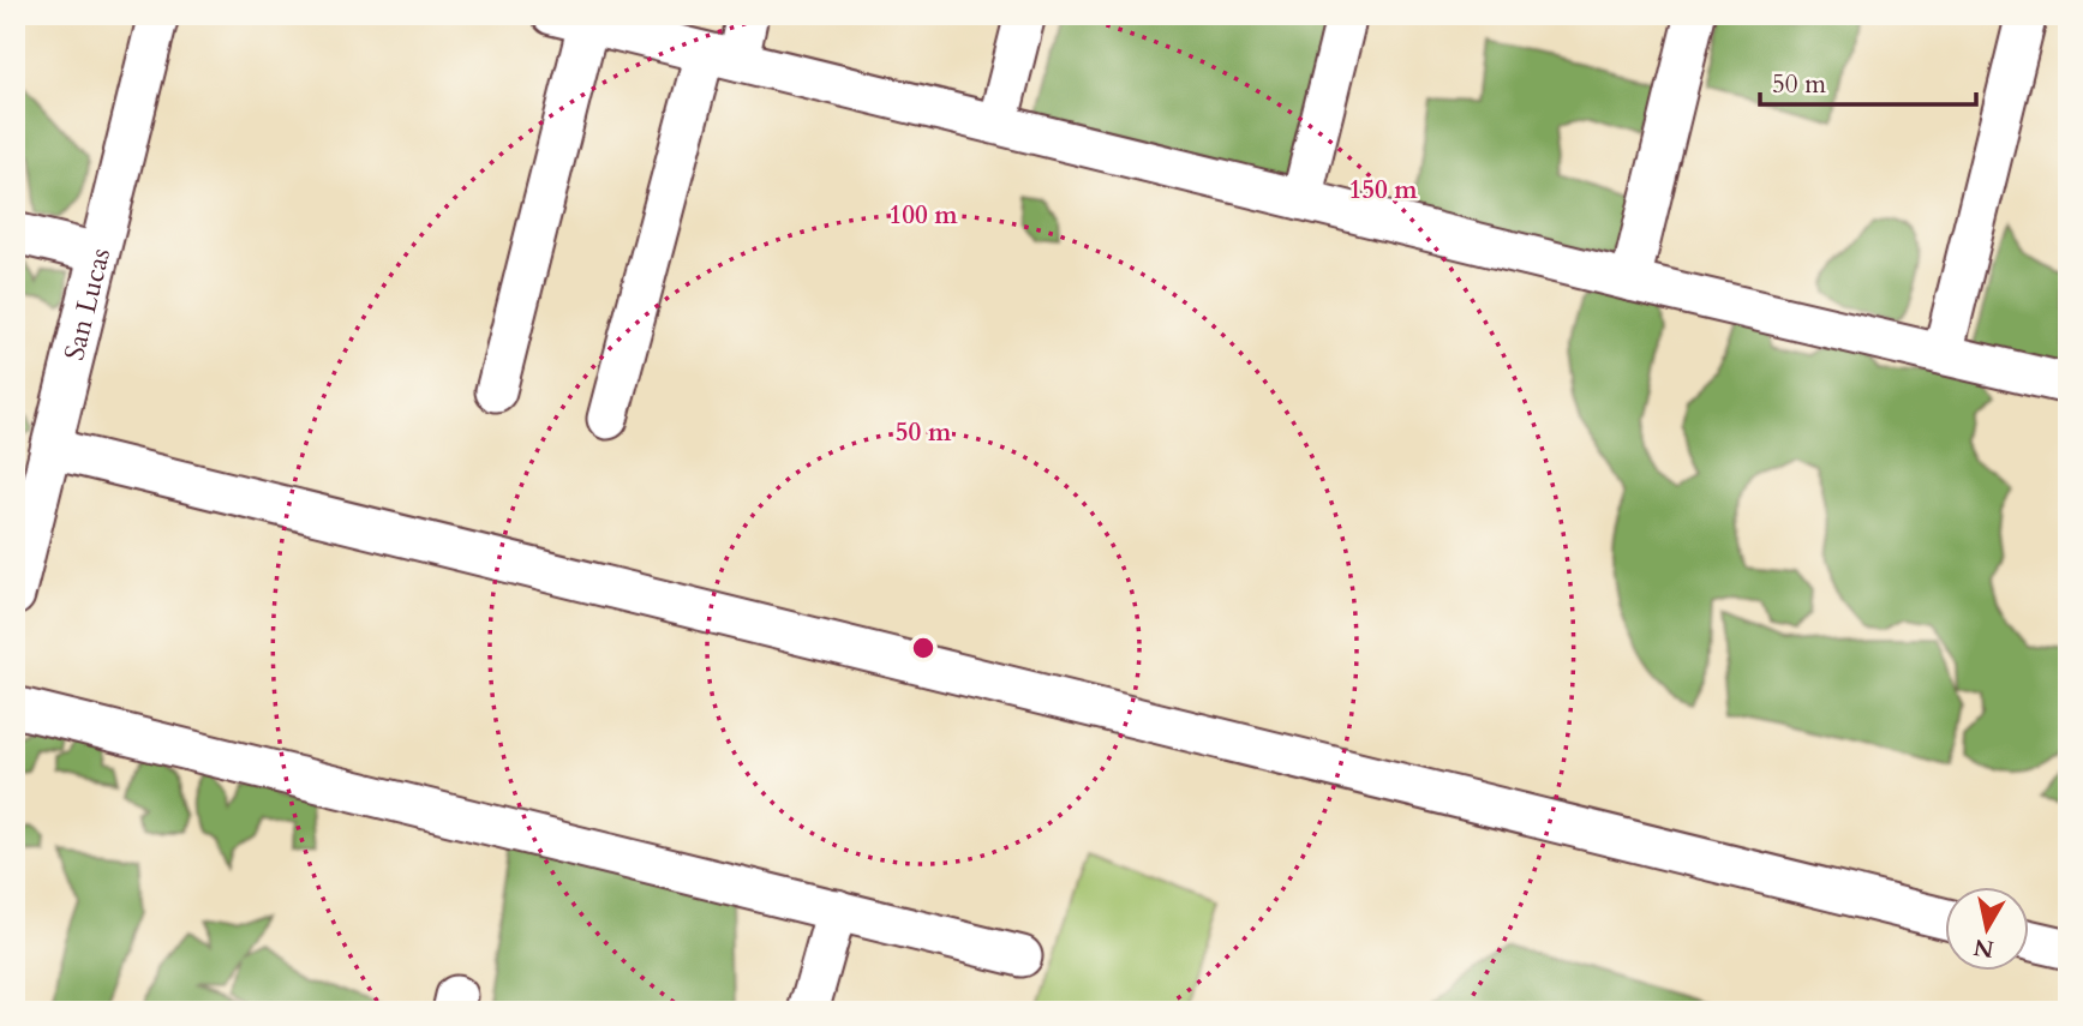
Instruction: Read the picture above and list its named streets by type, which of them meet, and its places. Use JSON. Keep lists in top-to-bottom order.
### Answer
{
  "streets": {
    "street": ["San Lucas"]
  },
  "scale_bar": "50 m",
  "north": "bottom",
  "rings": ["150 m", "100 m", "50 m"]
}
